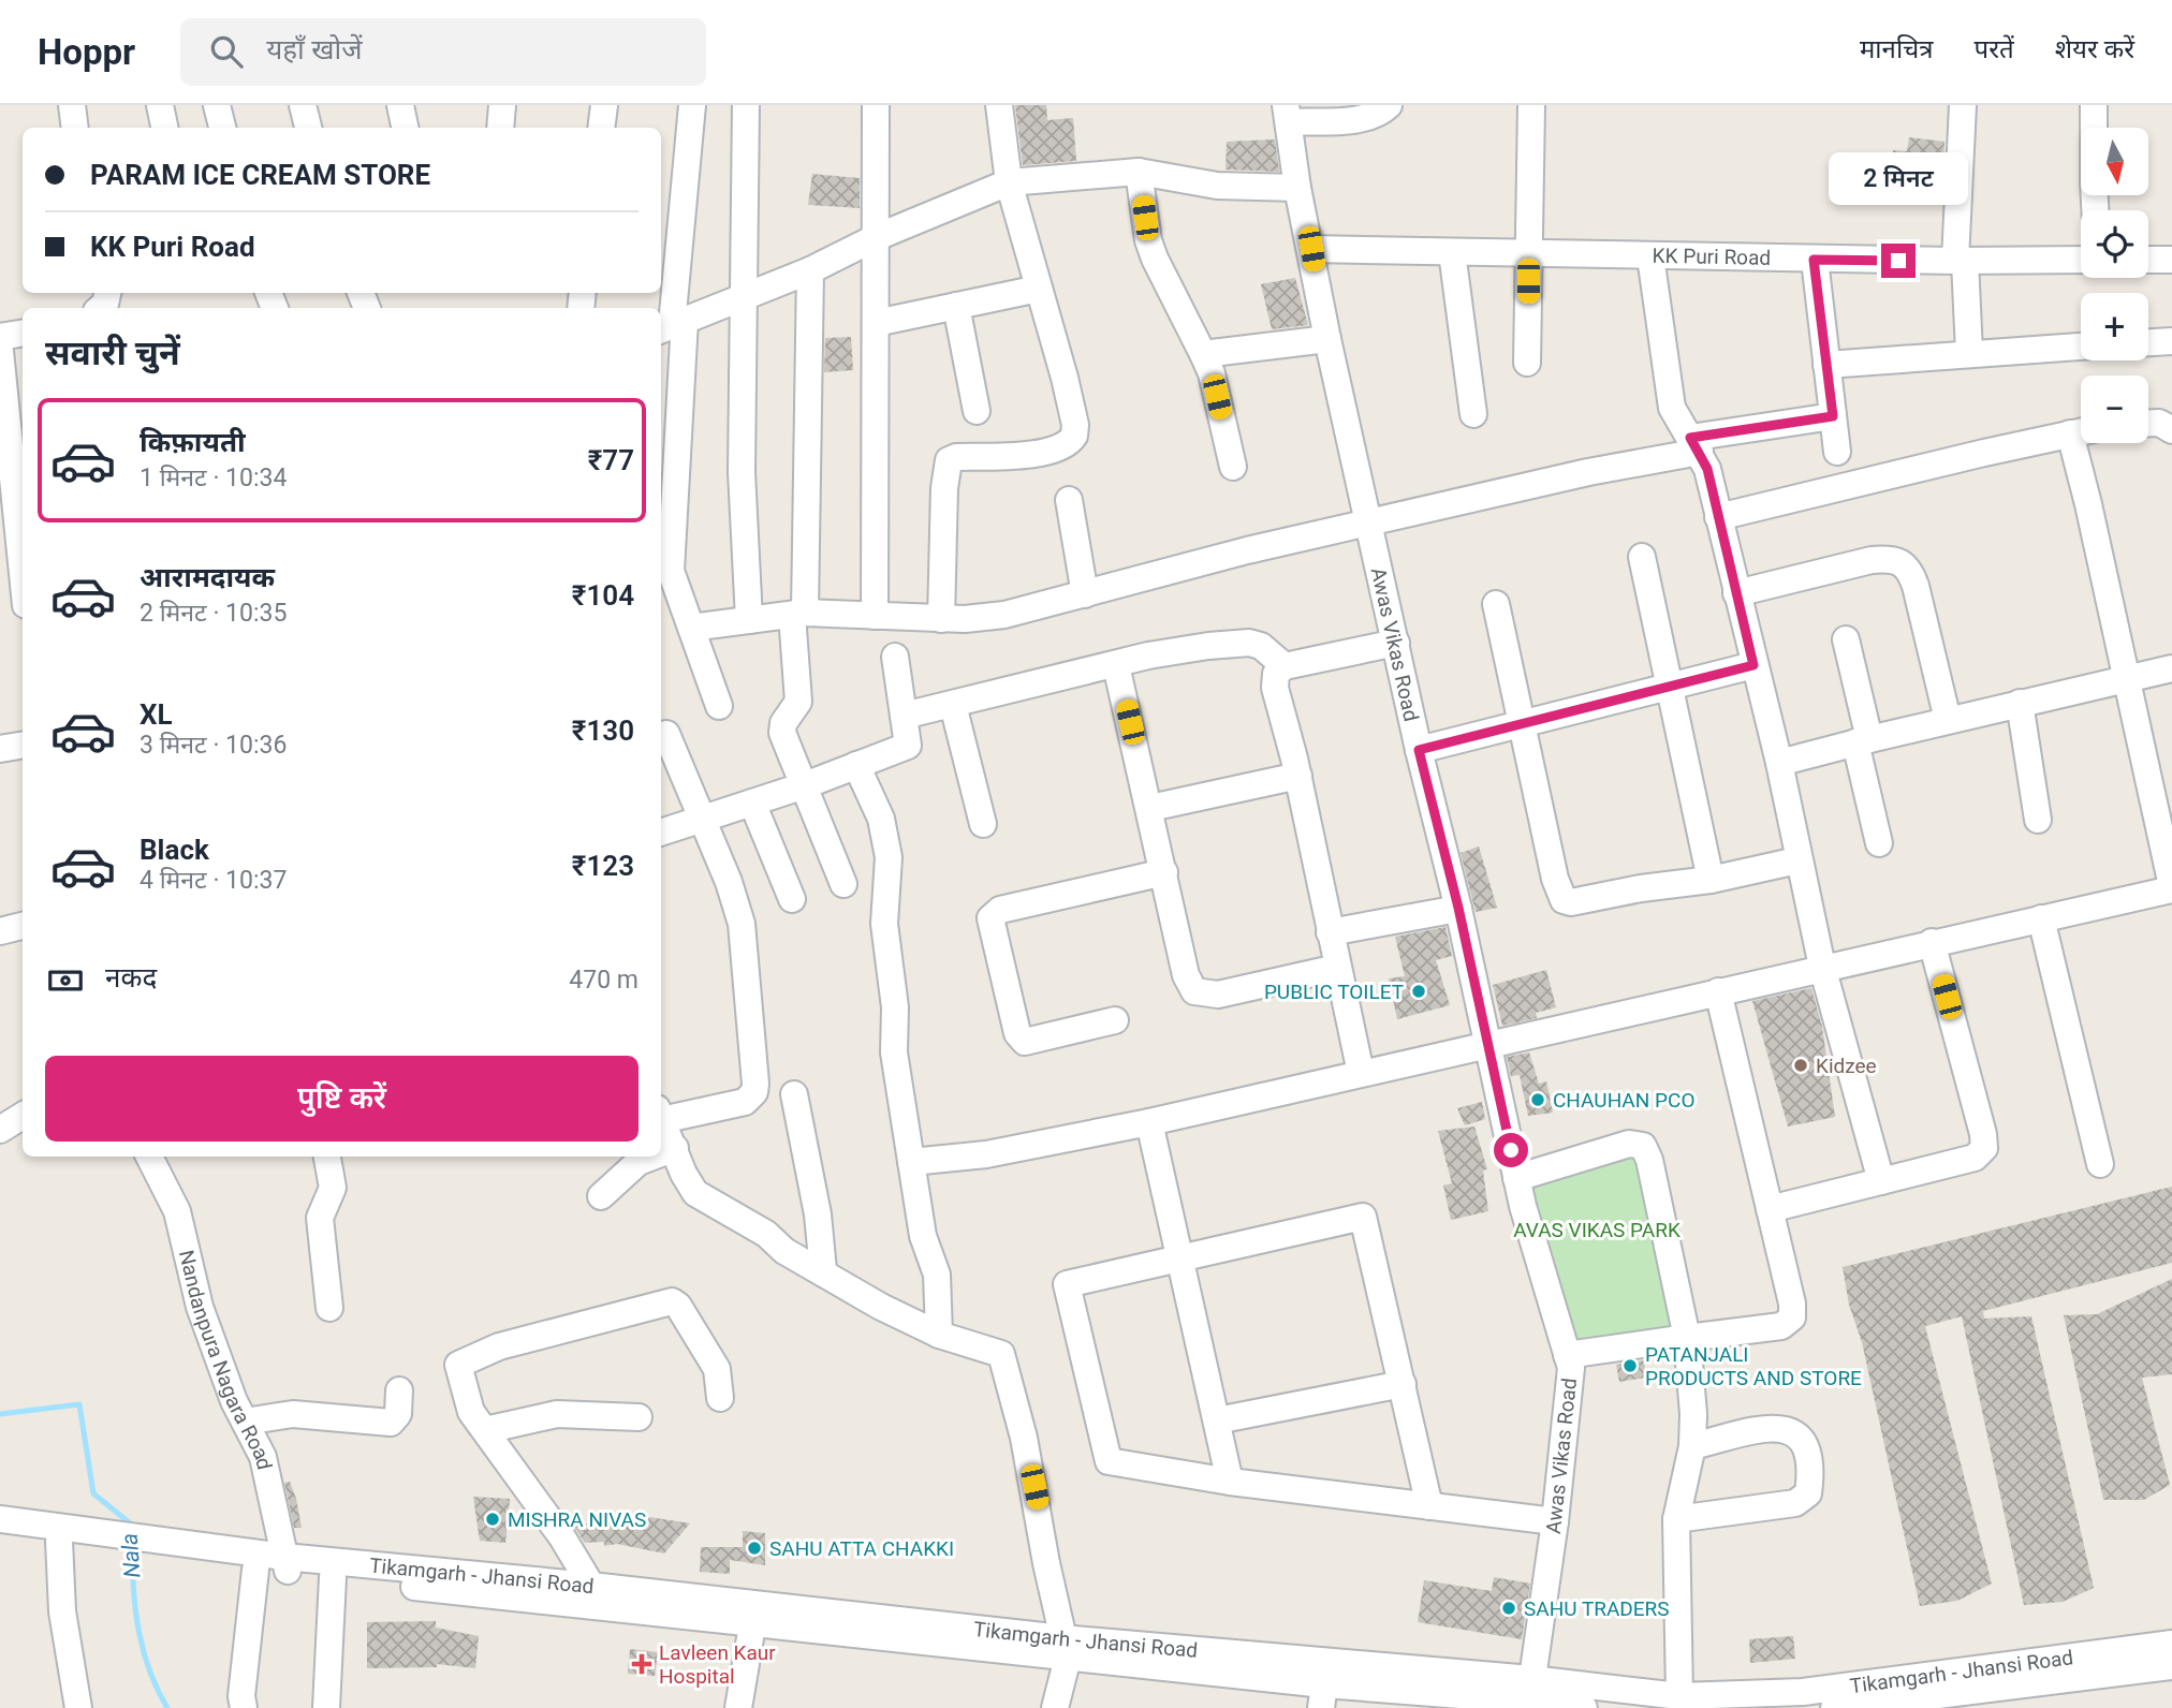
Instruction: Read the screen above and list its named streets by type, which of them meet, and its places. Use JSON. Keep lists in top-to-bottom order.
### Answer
{
  "streets": {
    "street": [
      "KK Puri Road",
      "Awas Vikas Road",
      "Nandanpura Nagara Road",
      "Tikamgarh - Jhansi Road"
    ]
  },
  "crossings": [
    ["KK Puri Road", "Awas Vikas Road"],
    ["Awas Vikas Road", "Tikamgarh - Jhansi Road"],
    ["Nandanpura Nagara Road", "Tikamgarh - Jhansi Road"]
  ],
  "water": ["Nala"],
  "parks": ["AVAS VIKAS PARK"],
  "places": {
    "other": [
      "PUBLIC TOILET",
      "Kidzee",
      "CHAUHAN PCO",
      "PATANJALI PRODUCTS AND STORE",
      "MISHRA NIVAS",
      "SAHU ATTA CHAKKI",
      "SAHU TRADERS"
    ],
    "health": ["Lavleen Kaur Hospital"]
  },
  "north": "bottom",
  "page": {
    "header": "Hoppr",
    "search": "यहाँ खोजें",
    "nav": ["मानचित्र", "परतें", "शेयर करें"],
    "map_buttons": ["+", "−"],
    "banner": ["PARAM ICE CREAM STORE", "KK Puri Road"],
    "bubble": "2 मिनट",
    "heading": "सवारी चुनें",
    "list": [
      {
        "name": "किफ़ायती",
        "note": "1 मिनट · 10:34",
        "value": "₹77"
      },
      {
        "name": "आरामदायक",
        "note": "2 मिनट · 10:35",
        "value": "₹104"
      },
      {
        "name": "XL",
        "note": "3 मिनट · 10:36",
        "value": "₹130"
      },
      {
        "name": "Black",
        "note": "4 मिनट · 10:37",
        "value": "₹123"
      }
    ],
    "pay": ["नकद", "470 m"],
    "buttons": "पुष्टि करें"
  }
}
